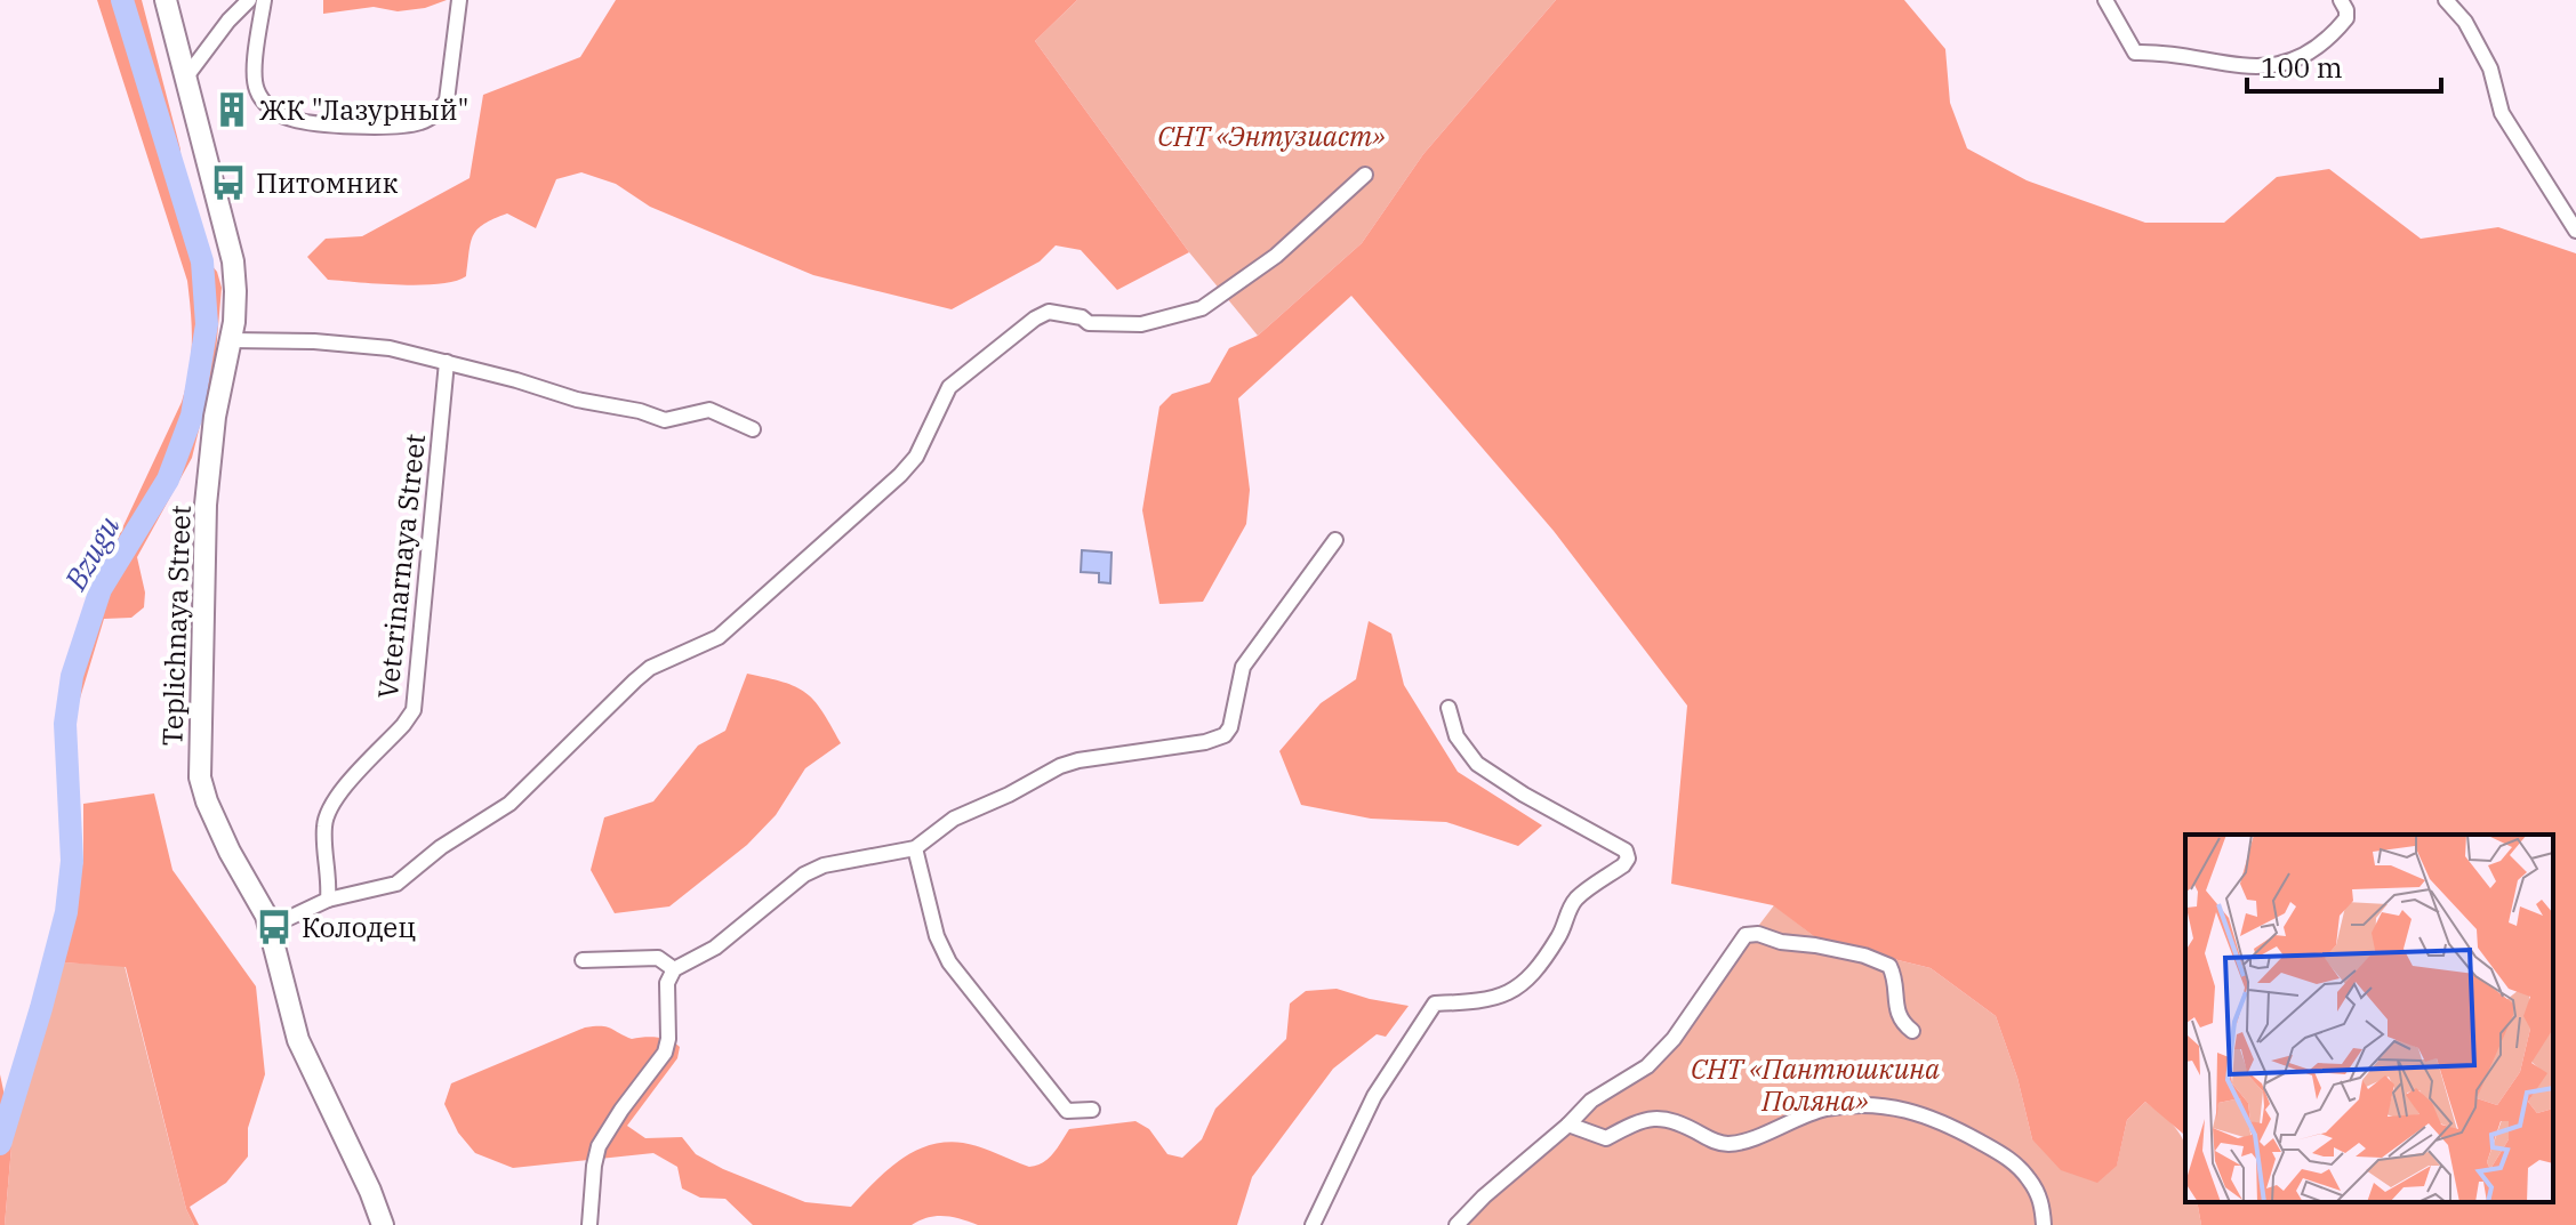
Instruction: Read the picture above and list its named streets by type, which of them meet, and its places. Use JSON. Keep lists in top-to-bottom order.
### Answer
{
  "streets": {
    "street": ["Veterinarnaya Street", "Teplichnaya Street"]
  },
  "water": ["Bzugu"],
  "parks": ["СНТ «Энтузиаст»", "СНТ «Пантюшкина Поляна»"],
  "places": {
    "building": ["ЖК \"Лазурный\""],
    "bus stop": ["Питомник", "Колодец"]
  },
  "scale_bar": "100 m"
}
